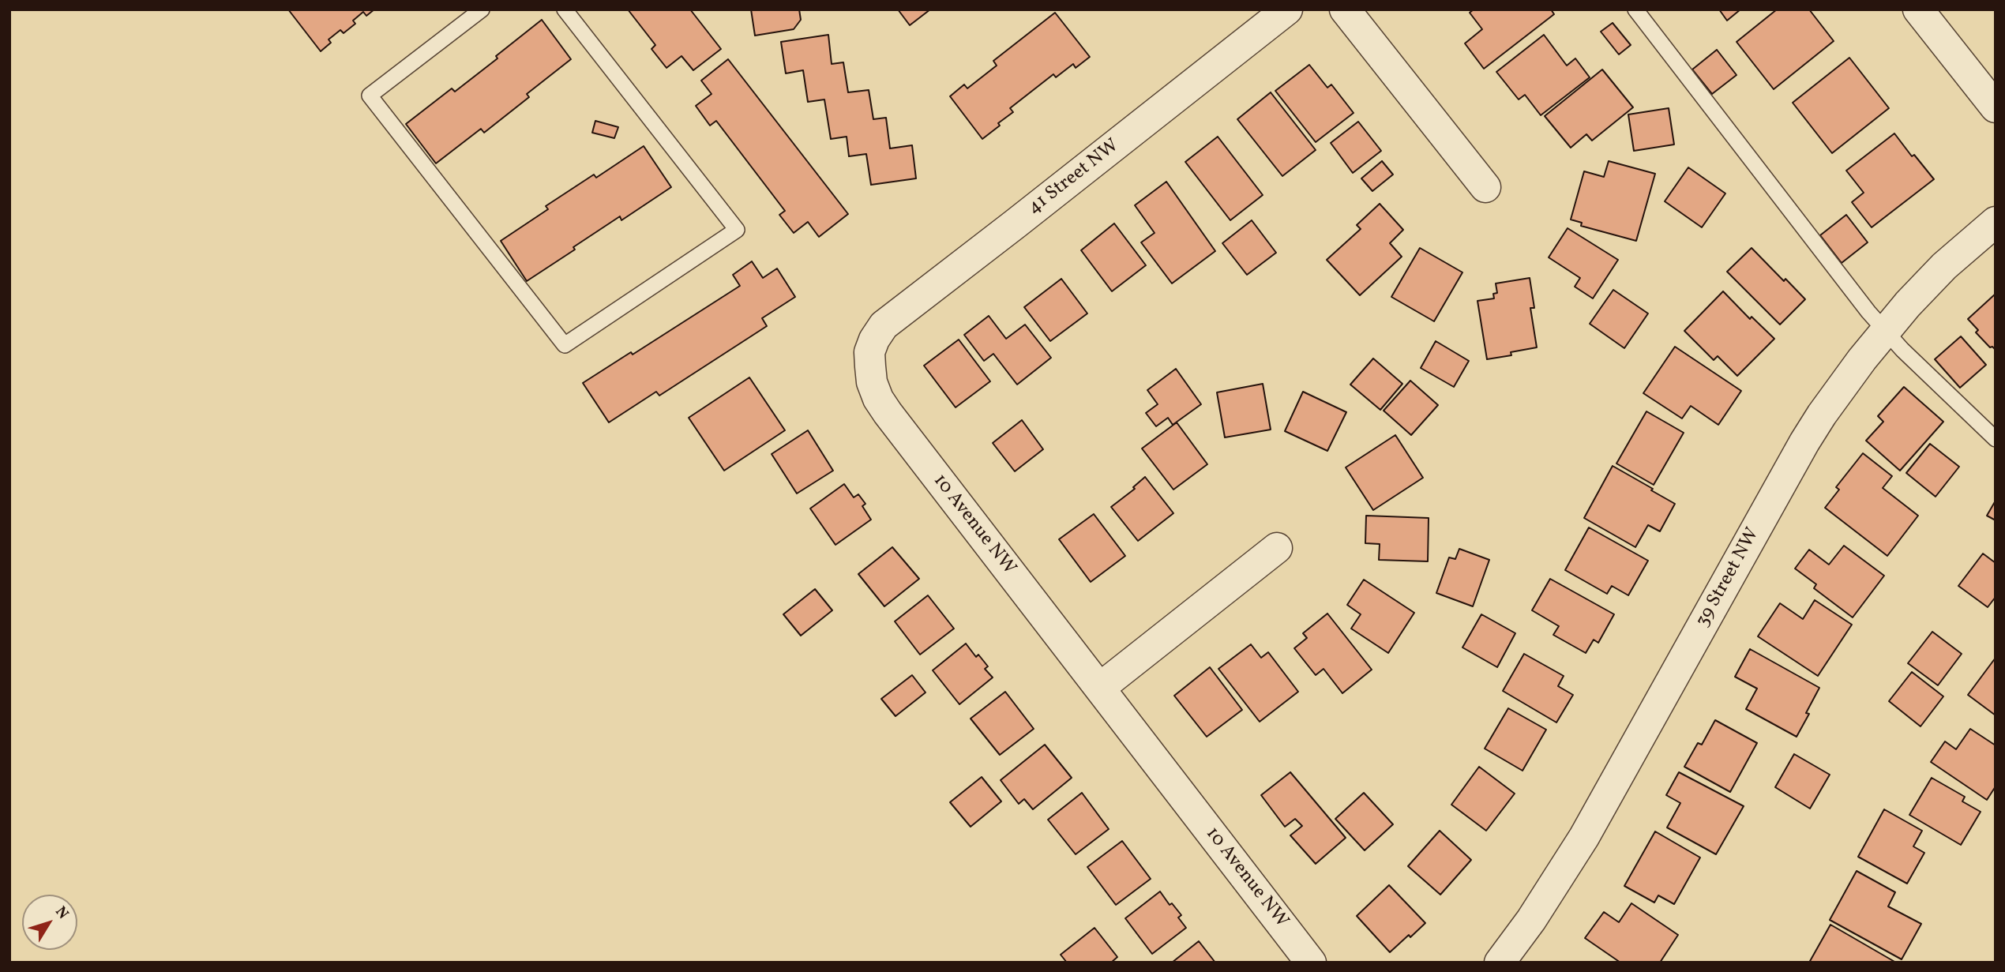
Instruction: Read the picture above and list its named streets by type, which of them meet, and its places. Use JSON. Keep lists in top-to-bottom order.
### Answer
{
  "streets": {
    "street": ["41 Street NW", "10 Avenue NW", "39 Street NW"]
  },
  "crossings": [
    ["41 Street NW", "10 Avenue NW"]
  ],
  "north": "top right"
}
